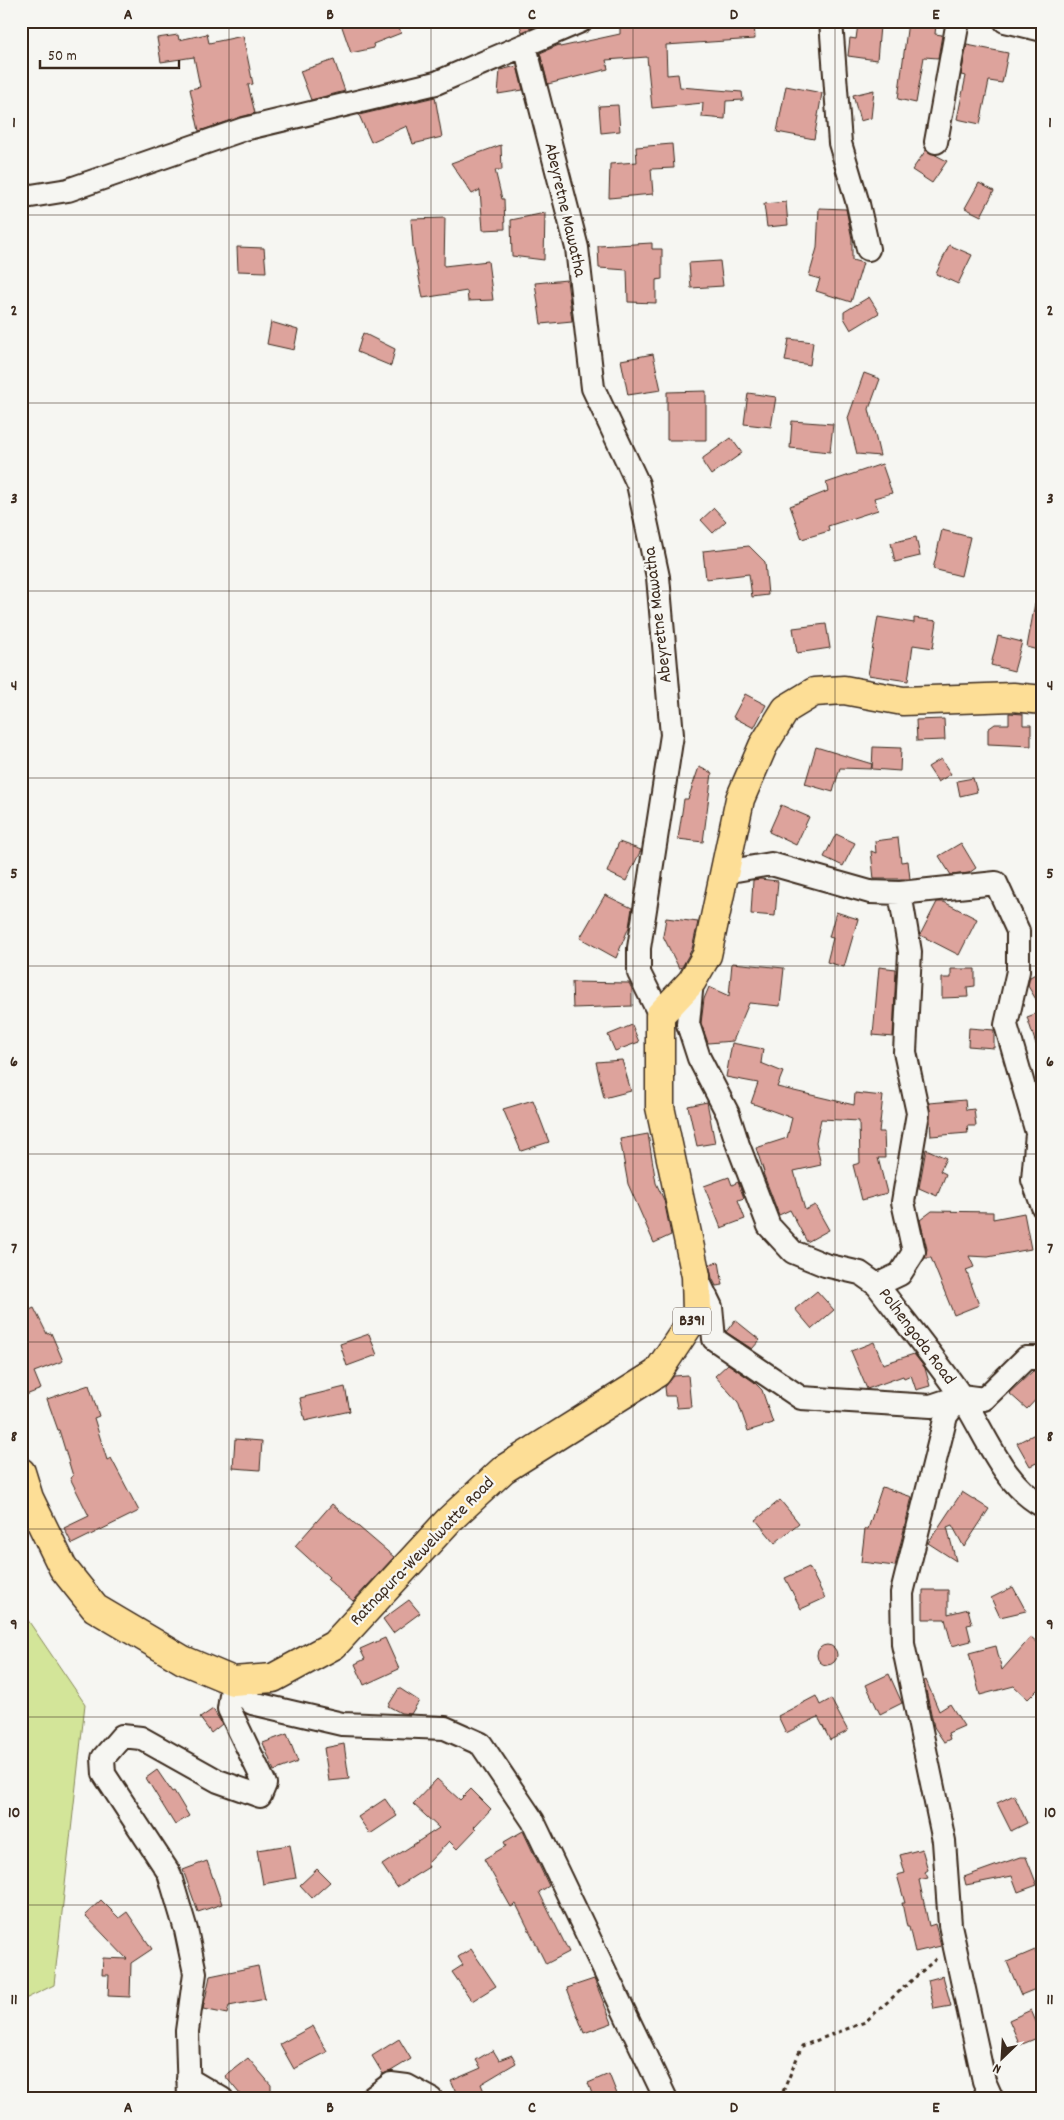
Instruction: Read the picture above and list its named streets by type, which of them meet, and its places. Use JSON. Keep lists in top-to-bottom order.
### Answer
{
  "streets": {
    "main road": ["B391", "Ratnapura-Wewelwatte Road"],
    "street": ["Abeyretne Mawatha", "Polhengoda Road"]
  },
  "crossings": [
    ["Abeyretne Mawatha", "Ratnapura-Wewelwatte Road"]
  ],
  "scale_bar": "50 m",
  "north": "bottom left",
  "grid": {
    "columns": [
      "A",
      "B",
      "C",
      "D",
      "E"
    ],
    "rows": [
      "1",
      "2",
      "3",
      "4",
      "5",
      "6",
      "7",
      "8",
      "9",
      "10",
      "11"
    ]
  }
}
